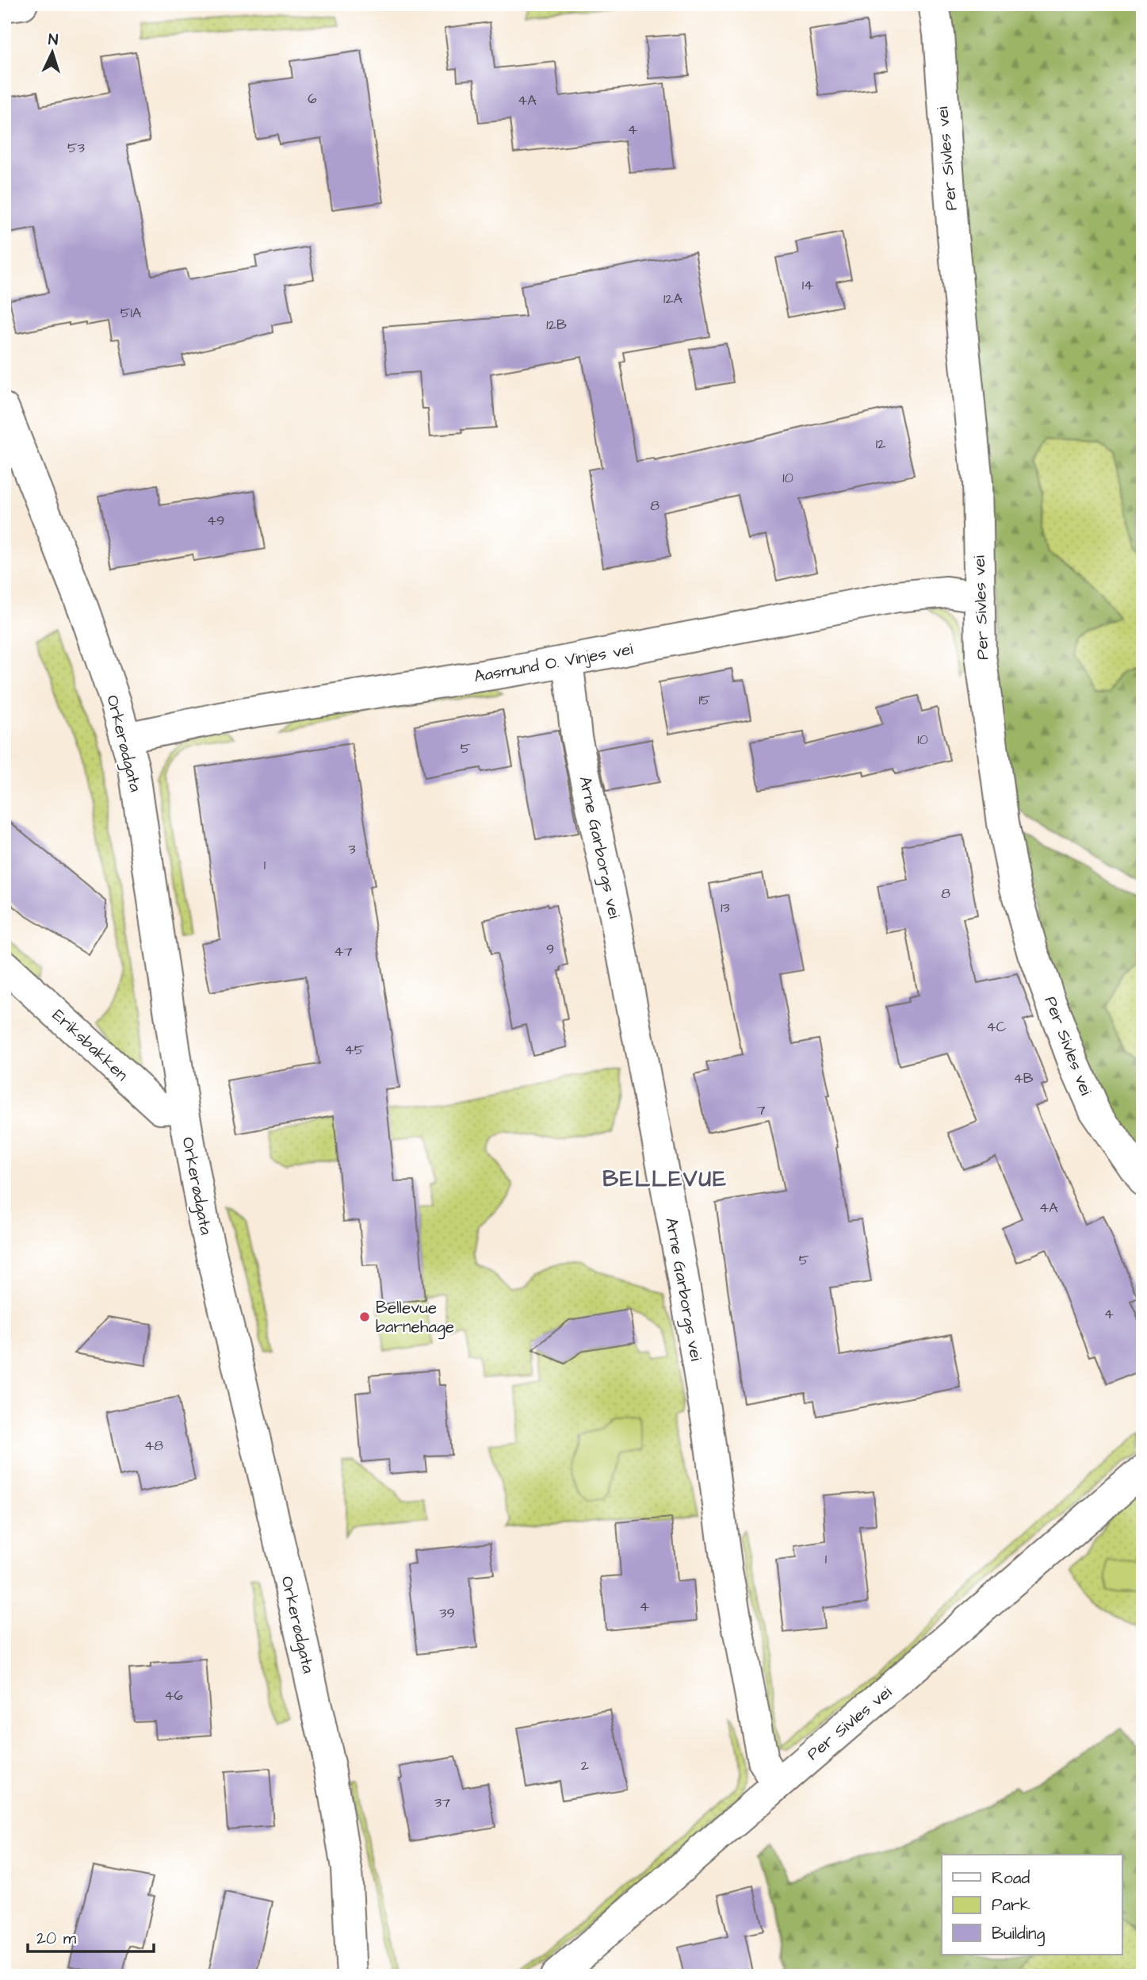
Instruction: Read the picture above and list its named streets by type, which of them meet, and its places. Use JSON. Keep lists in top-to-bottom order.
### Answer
{
  "streets": {
    "street": [
      "Per Sivles vei",
      "Aasmund O. Vinjes vei",
      "Orkerødgata",
      "Arne Garborgs vei",
      "Eriksbakken"
    ]
  },
  "crossings": [
    ["Per Sivles vei", "Aasmund O. Vinjes vei"],
    ["Per Sivles vei", "Arne Garborgs vei"],
    ["Aasmund O. Vinjes vei", "Orkerødgata"],
    ["Aasmund O. Vinjes vei", "Arne Garborgs vei"],
    ["Orkerødgata", "Eriksbakken"]
  ],
  "districts": ["BELLEVUE"],
  "places": ["Bellevue barnehage"],
  "house_numbers": [
    "6",
    "4A",
    "4",
    "53",
    "14",
    "12A",
    "51A",
    "12B",
    "12",
    "10",
    "8",
    "49",
    "15",
    "10",
    "5",
    "3",
    "1",
    "8",
    "13",
    "9",
    "47",
    "4C",
    "45",
    "4B",
    "7",
    "4A",
    "5",
    "4",
    "48",
    "1",
    "4",
    "39",
    "46",
    "2",
    "37"
  ],
  "legend": ["Road", "Park", "Building"],
  "scale_bar": "20 m",
  "north": "top"
}
